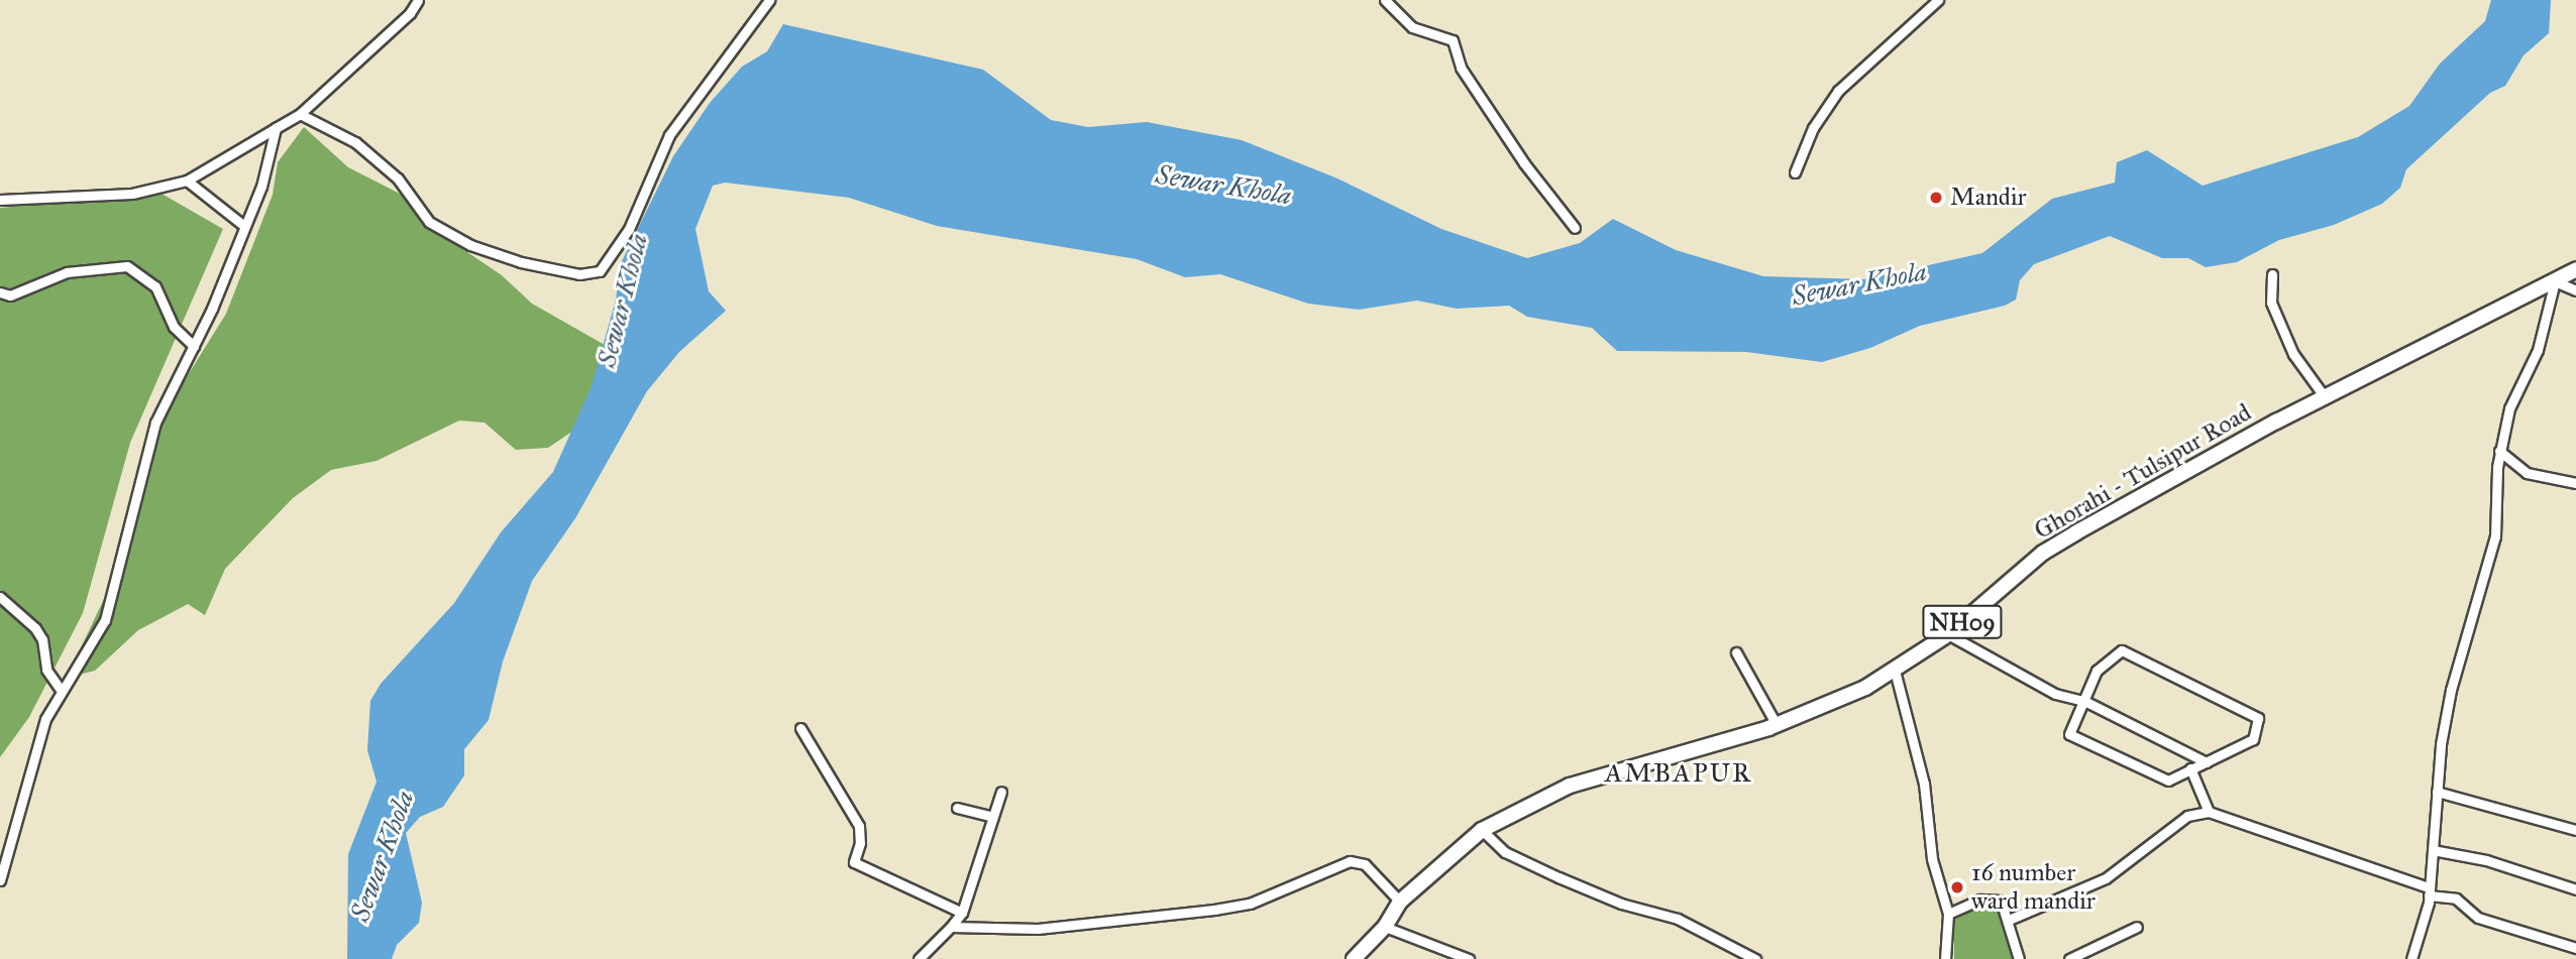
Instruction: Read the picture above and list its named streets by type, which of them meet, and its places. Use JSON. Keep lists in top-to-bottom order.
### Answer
{
  "streets": {
    "main road": ["Ghorahi - Tulsipur Road", "NH09"]
  },
  "districts": ["AMBAPUR"],
  "water": ["Sewar Khola"],
  "places": ["Mandir", "16 number ward mandir"]
}
